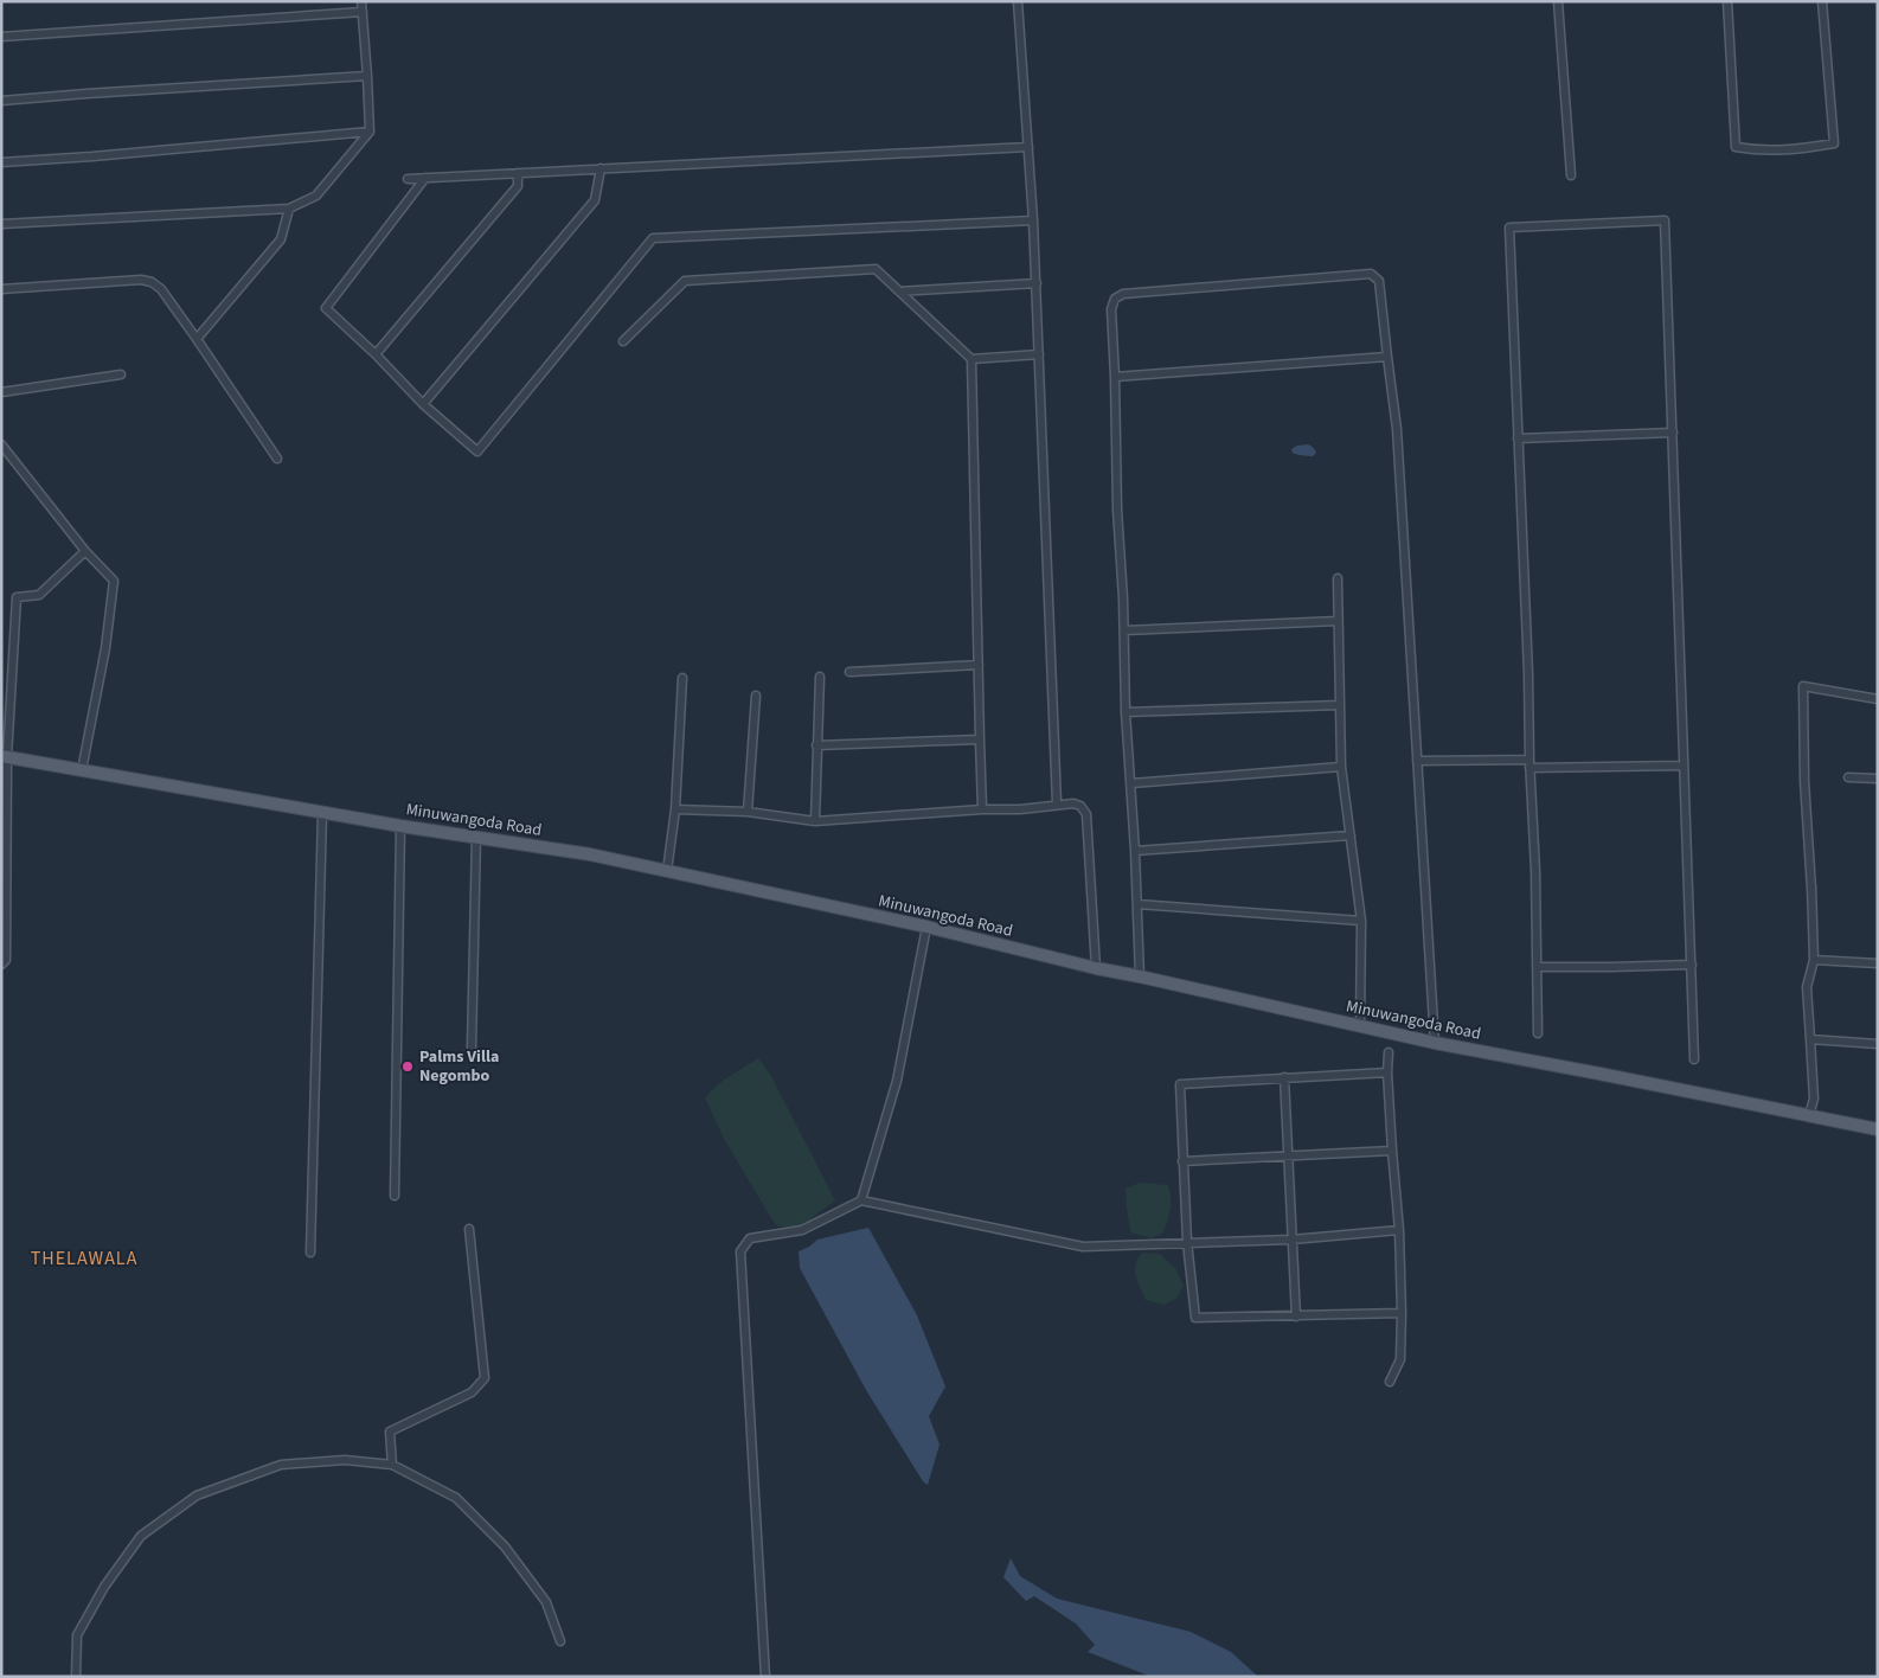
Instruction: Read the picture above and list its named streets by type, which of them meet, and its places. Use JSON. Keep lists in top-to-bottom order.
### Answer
{
  "streets": {
    "main road": ["Minuwangoda Road"]
  },
  "districts": ["THELAWALA"],
  "places": ["Palms Villa Negombo"]
}
